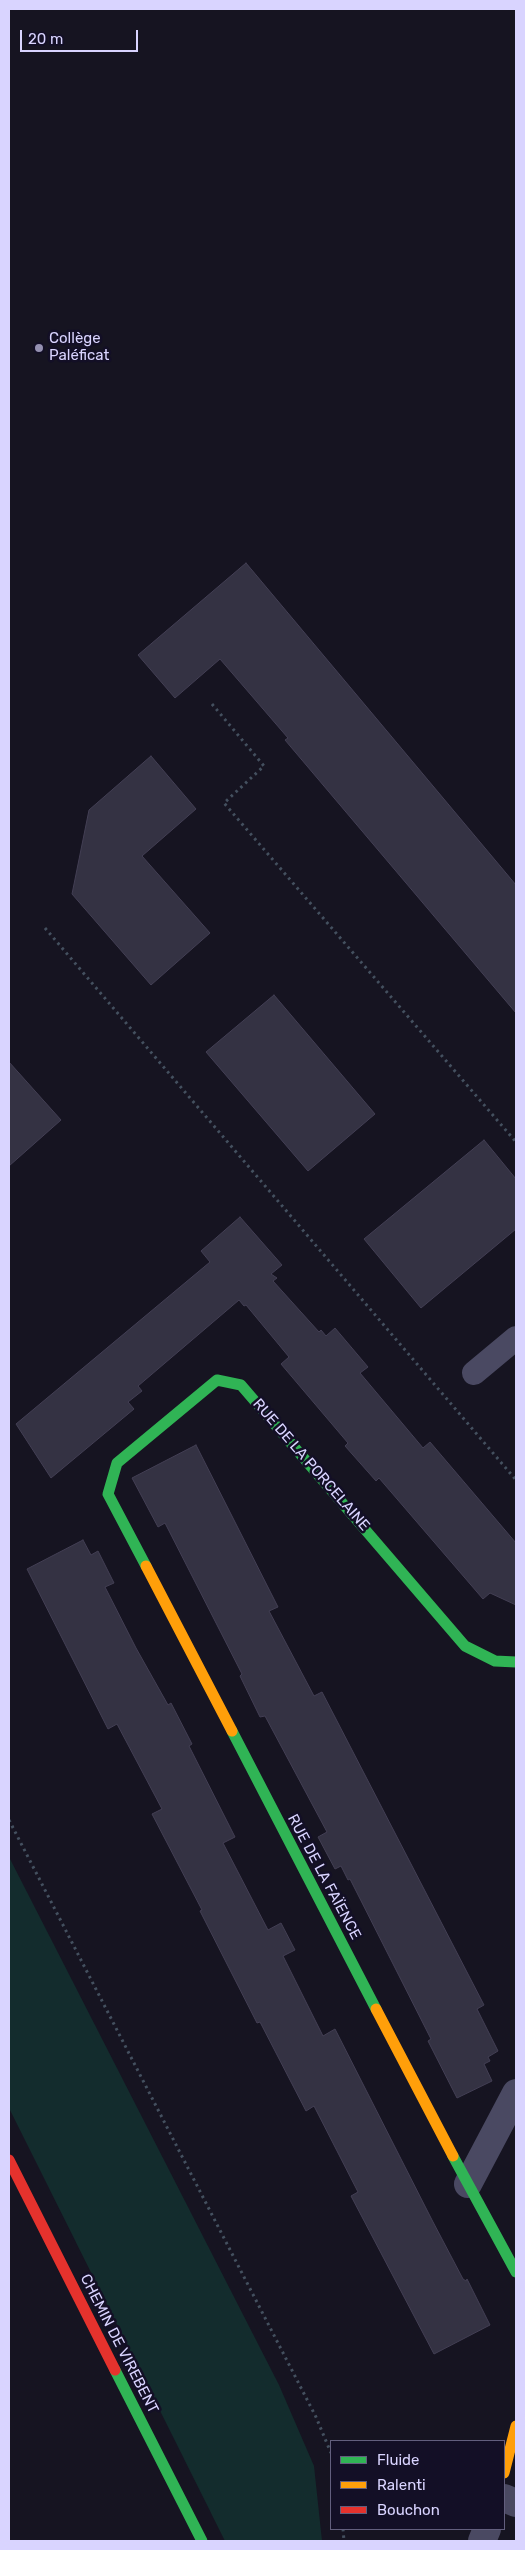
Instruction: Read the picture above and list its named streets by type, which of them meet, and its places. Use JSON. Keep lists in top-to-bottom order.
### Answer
{
  "streets": {
    "street": ["RUE DE LA PORCELAINE", "RUE DE LA FAÏENCE", "CHEMIN DE VIREBENT"]
  },
  "crossings": [
    ["RUE DE LA PORCELAINE", "RUE DE LA FAÏENCE"]
  ],
  "places": ["Collège Paléficat"],
  "legend": ["Fluide", "Ralenti", "Bouchon"],
  "scale_bar": "20 m"
}
